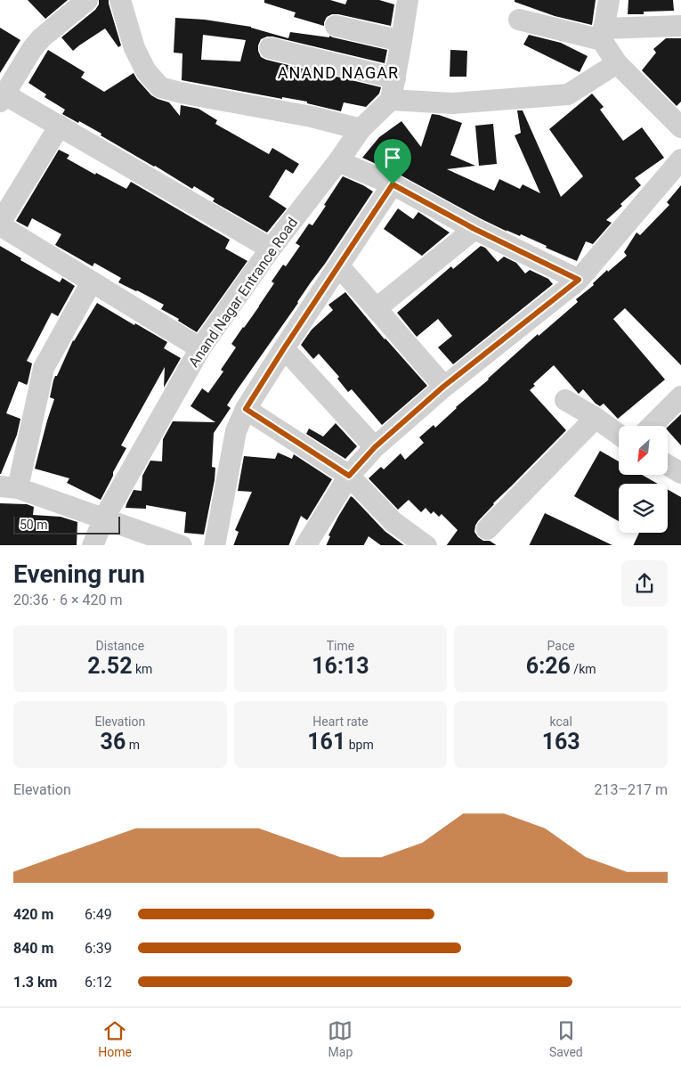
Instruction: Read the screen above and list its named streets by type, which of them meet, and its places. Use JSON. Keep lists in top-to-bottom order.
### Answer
{
  "streets": {
    "street": ["Anand Nagar Entrance Road"]
  },
  "districts": ["ANAND NAGAR"],
  "scale_bar": "50 m",
  "north": "bottom left",
  "page": {
    "scale": "50 m",
    "heading": ["Evening run", "20:36 · 6 × 420 m"],
    "stats": [
      ["Distance", "2.52 km"],
      ["Time", "16:13"],
      ["Pace", "6:26 /km"],
      ["Elevation", "36 m"],
      ["Heart rate", "161 bpm"],
      ["kcal", "163"]
    ],
    "chart": ["Elevation", "213–217 m"],
    "list": [
      {
        "name": "420 m",
        "note": "6:49"
      },
      {
        "name": "840 m",
        "note": "6:39"
      },
      {
        "name": "1.3 km",
        "note": "6:12"
      }
    ],
    "tabs": ["Home", "Map", "Saved"]
  }
}
